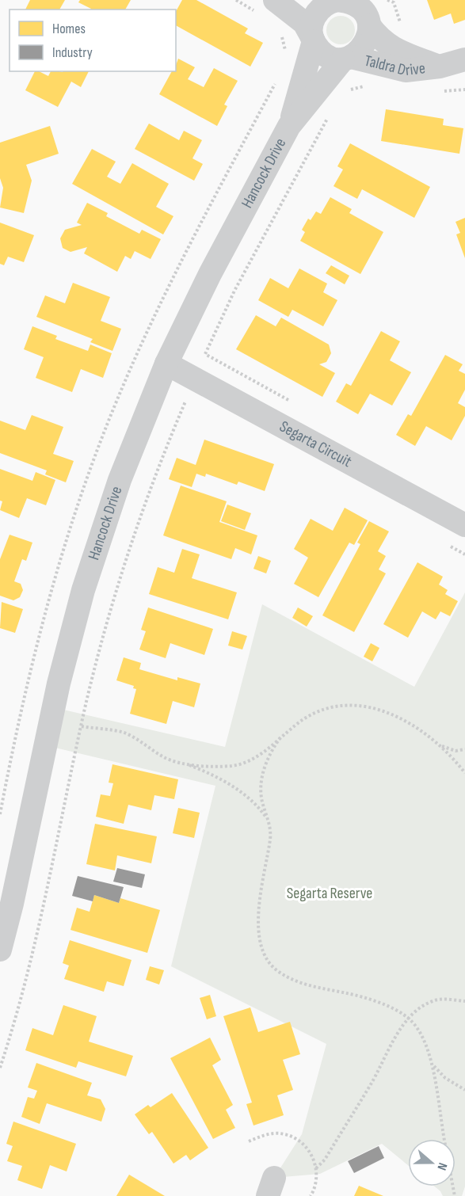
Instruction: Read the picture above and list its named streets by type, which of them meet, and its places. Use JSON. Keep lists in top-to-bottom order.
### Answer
{
  "streets": {
    "street": ["Taldra Drive", "Hancock Drive", "Segarta Circuit"]
  },
  "crossings": [
    ["Taldra Drive", "Hancock Drive"],
    ["Hancock Drive", "Segarta Circuit"]
  ],
  "parks": ["Segarta Reserve"],
  "legend": ["Homes", "Industry"],
  "north": "right"
}
